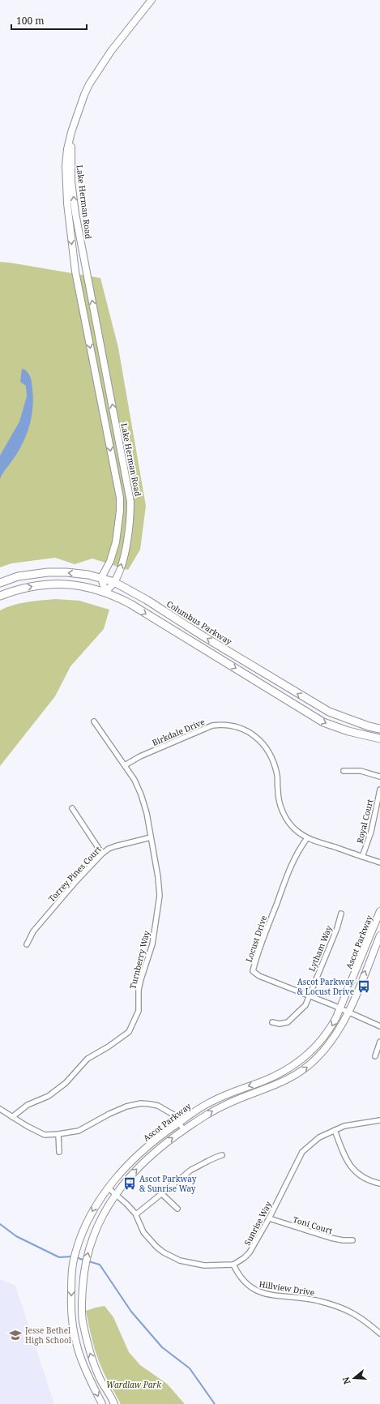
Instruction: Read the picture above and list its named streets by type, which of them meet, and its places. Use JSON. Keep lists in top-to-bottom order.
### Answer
{
  "streets": {
    "main road": ["Lake Herman Road", "Columbus Parkway", "Ascot Parkway"],
    "street": [
      "Birkdale Drive",
      "Royal Court",
      "Torrey Pines Court",
      "Locust Drive",
      "Lytham Way",
      "Turnberry Way",
      "Sunrise Way",
      "Toni Court",
      "Hillview Drive"
    ]
  },
  "crossings": [
    ["Lake Herman Road", "Columbus Parkway"],
    ["Birkdale Drive", "Royal Court"],
    ["Birkdale Drive", "Locust Drive"],
    ["Birkdale Drive", "Turnberry Way"],
    ["Torrey Pines Court", "Turnberry Way"],
    ["Locust Drive", "Ascot Parkway"],
    ["Locust Drive", "Lytham Way"],
    ["Sunrise Way", "Toni Court"],
    ["Sunrise Way", "Hillview Drive"]
  ],
  "parks": ["Wardlaw Park"],
  "places": {
    "bus stop": ["Ascot Parkway & Locust Drive", "Ascot Parkway & Sunrise Way"],
    "school or university": ["Jesse Bethel High School"]
  },
  "scale_bar": "100 m",
  "north": "left"
}
